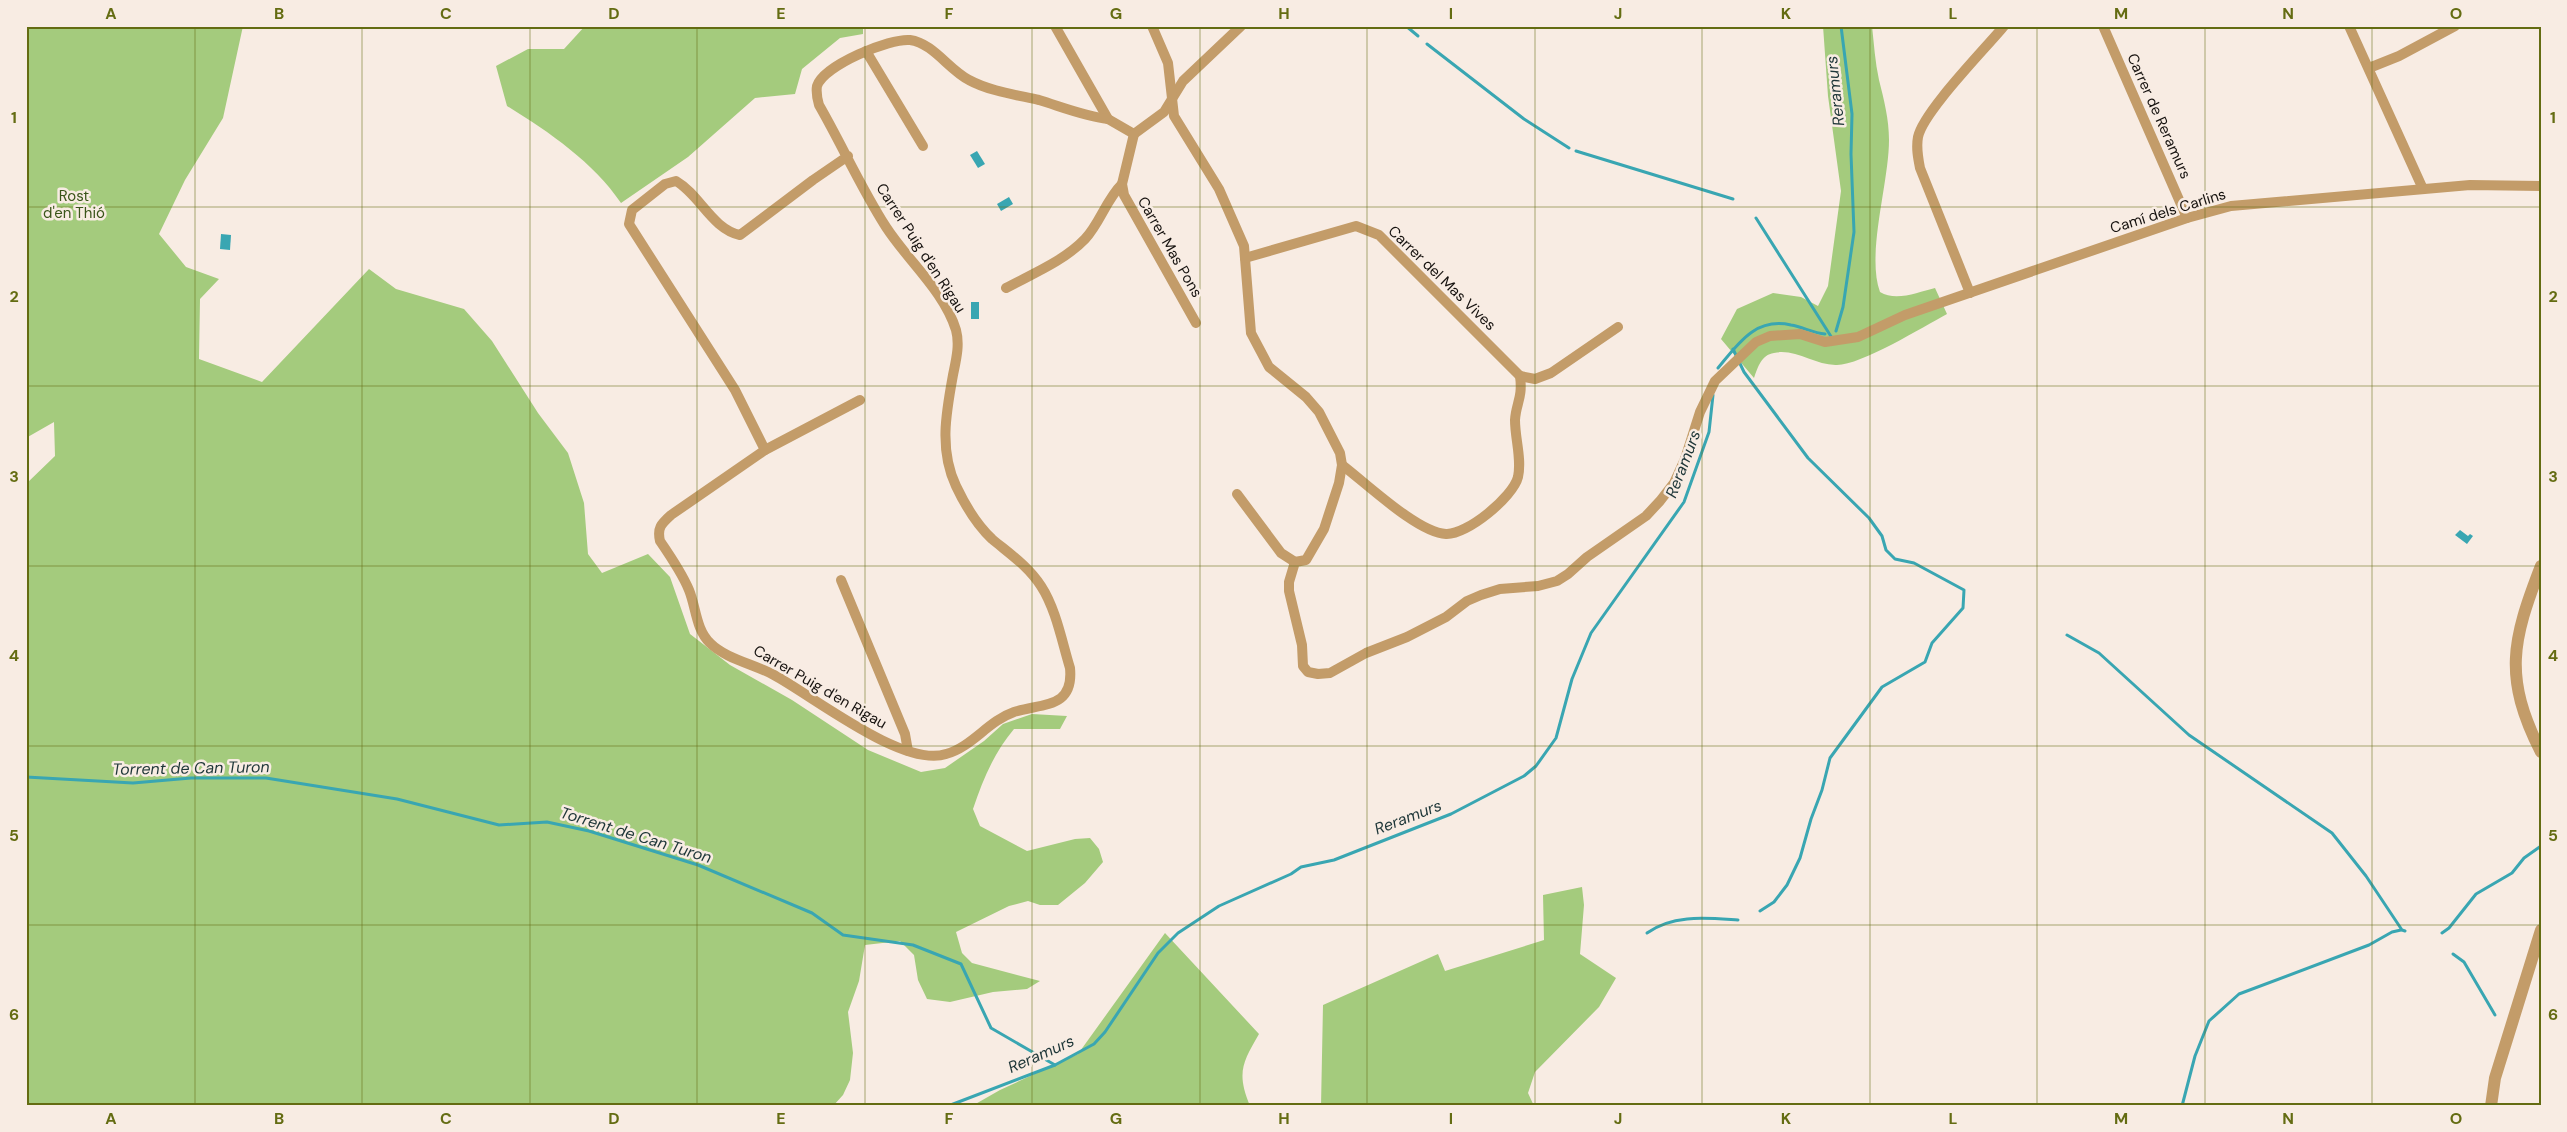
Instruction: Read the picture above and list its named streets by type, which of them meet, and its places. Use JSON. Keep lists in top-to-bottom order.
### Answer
{
  "streets": {
    "street": [
      "Carrer de Reramurs",
      "Camí dels Carlins",
      "Carrer Mas Pons",
      "Carrer Puig d'en Rigau",
      "Carrer del Mas Vives"
    ]
  },
  "crossings": [
    ["Carrer de Reramurs", "Camí dels Carlins"]
  ],
  "water": ["Reramurs", "Torrent de Can Turon"],
  "parks": ["Rost d'en Thió"],
  "grid": {
    "columns": [
      "A",
      "B",
      "C",
      "D",
      "E",
      "F",
      "G",
      "H",
      "I",
      "J",
      "K",
      "L",
      "M",
      "N",
      "O"
    ],
    "rows": [
      "1",
      "2",
      "3",
      "4",
      "5",
      "6"
    ]
  }
}
